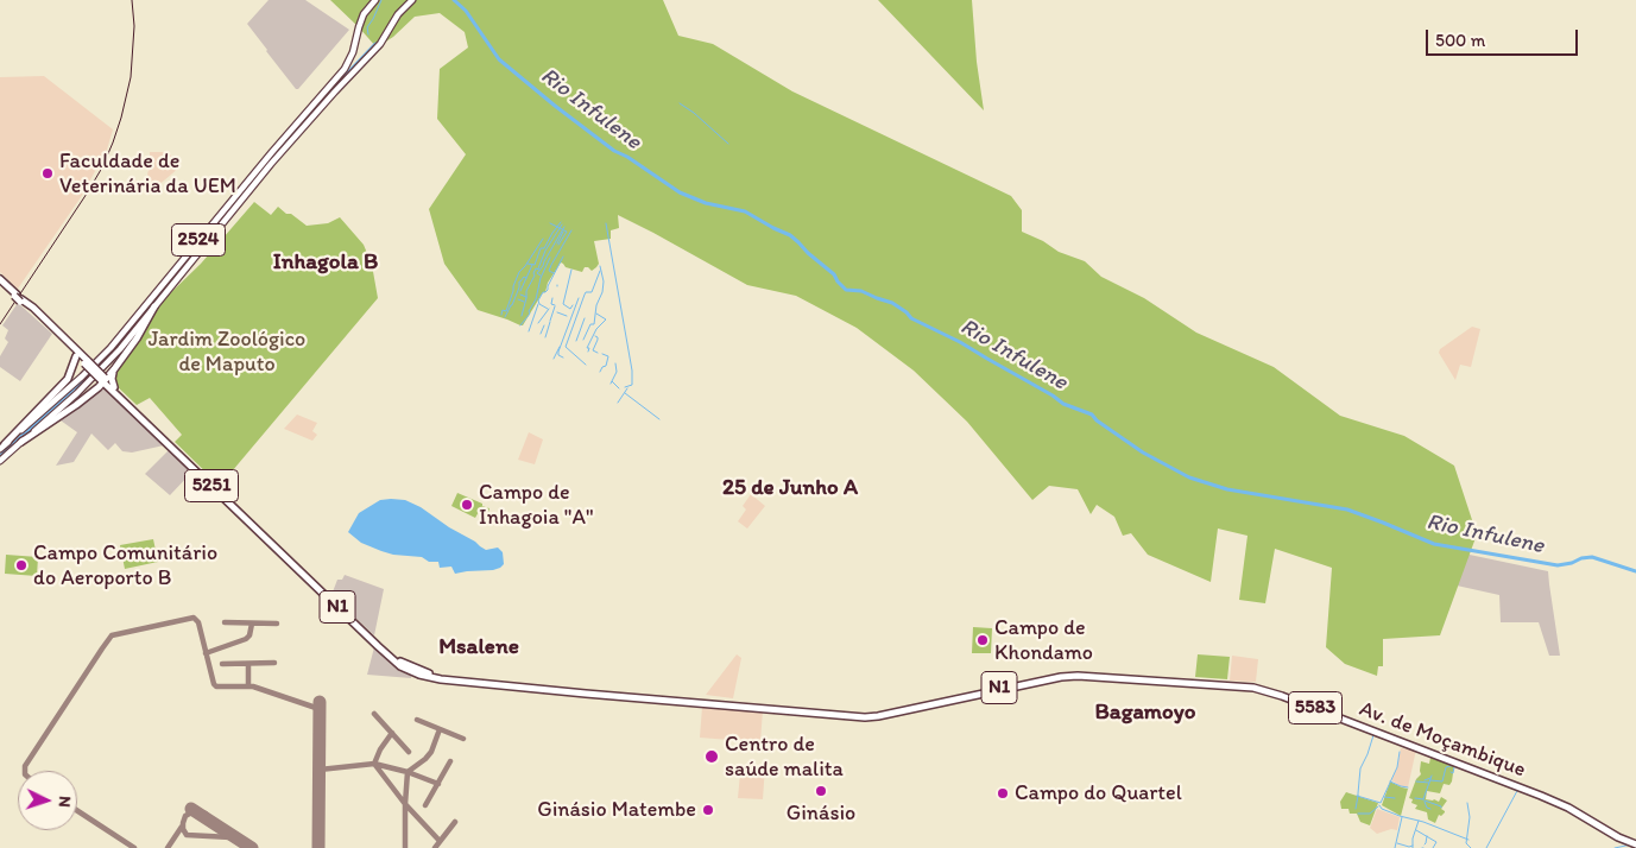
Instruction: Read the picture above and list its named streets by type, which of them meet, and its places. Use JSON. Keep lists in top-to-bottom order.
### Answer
{
  "streets": {
    "highway": [
      "5251",
      "N1",
      "5583",
      "Av. de Moçambique"
    ],
    "main road": ["2524"]
  },
  "crossings": [
    ["5251", "N1"],
    ["N1", "Av. de Moçambique"]
  ],
  "districts": [
    "Inhagola B",
    "25 de Junho A",
    "Msalene",
    "Bagamoyo"
  ],
  "water": ["Rio Infulene"],
  "parks": ["Jardim Zoológico de Maputo"],
  "places": [
    "Faculdade de Veterinária da UEM",
    "Campo de Inhagoia \"A\"",
    "Campo Comunitário do Aeroporto B",
    "Campo de Khondamo",
    "Centro de saúde malita",
    "Ginásio",
    "Campo do Quartel",
    "Ginásio Matembe"
  ],
  "scale_bar": "500 m",
  "north": "right"
}
